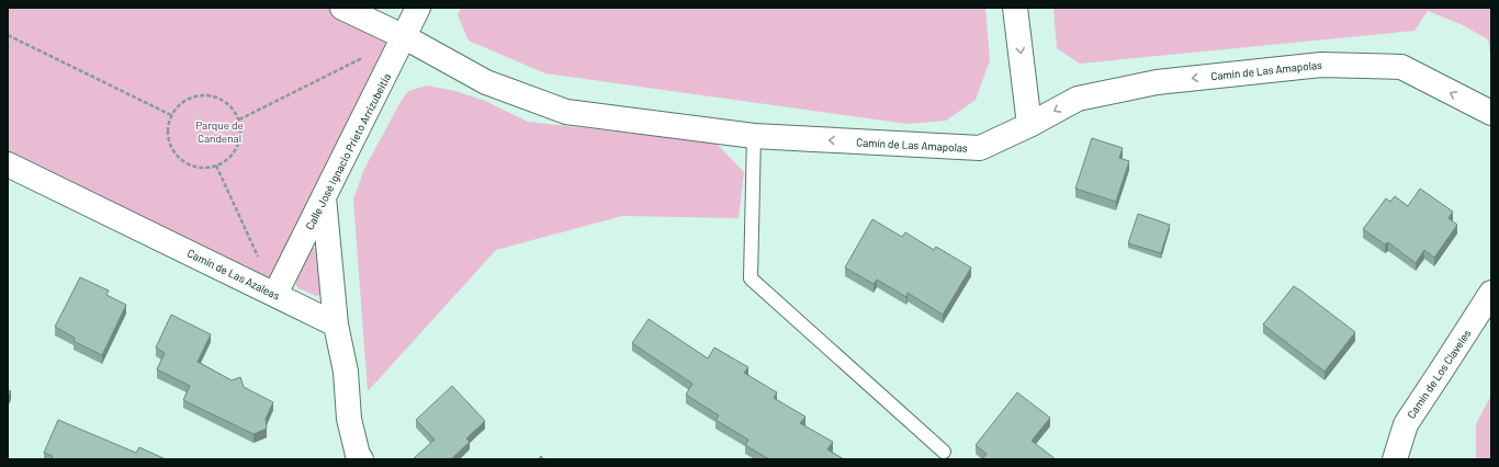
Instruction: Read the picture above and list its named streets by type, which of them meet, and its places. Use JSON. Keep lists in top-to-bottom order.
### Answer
{
  "streets": {
    "street": [
      "Camín de Las Amapolas",
      "Calle José Ignacio Prieto Arrizubeitia",
      "Camín de Las Azaleas",
      "Camín de Los Claveles"
    ]
  },
  "crossings": [
    ["Camín de Las Amapolas", "Calle José Ignacio Prieto Arrizubeitia"],
    ["Calle José Ignacio Prieto Arrizubeitia", "Camín de Las Azaleas"]
  ],
  "one_way": ["Camín de Las Amapolas"],
  "parks": ["Parque de Candenal"]
}
